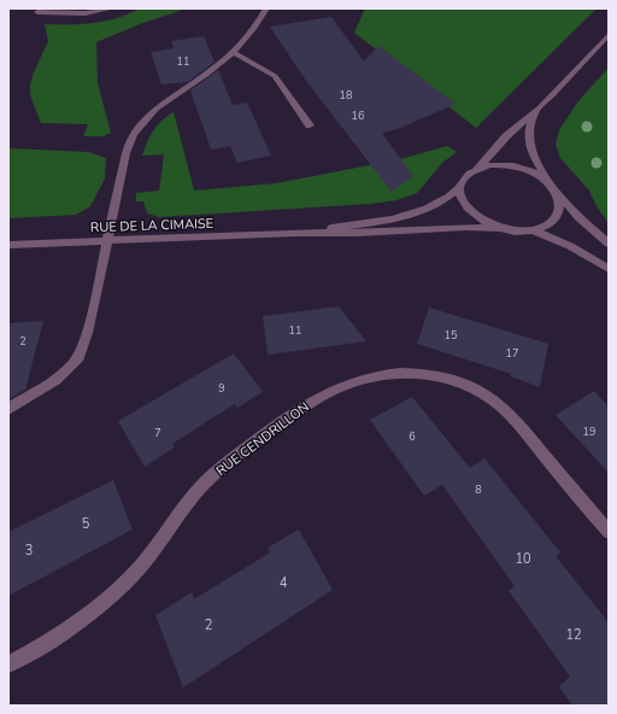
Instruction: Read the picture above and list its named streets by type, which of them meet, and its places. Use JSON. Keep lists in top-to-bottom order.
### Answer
{
  "streets": {
    "street": ["RUE DE LA CIMAISE", "RUE CENDRILLON"]
  },
  "house_numbers": [
    "11",
    "18",
    "16",
    "11",
    "15",
    "2",
    "17",
    "9",
    "19",
    "7",
    "6",
    "8",
    "5",
    "3",
    "10",
    "4",
    "2",
    "12"
  ]
}
